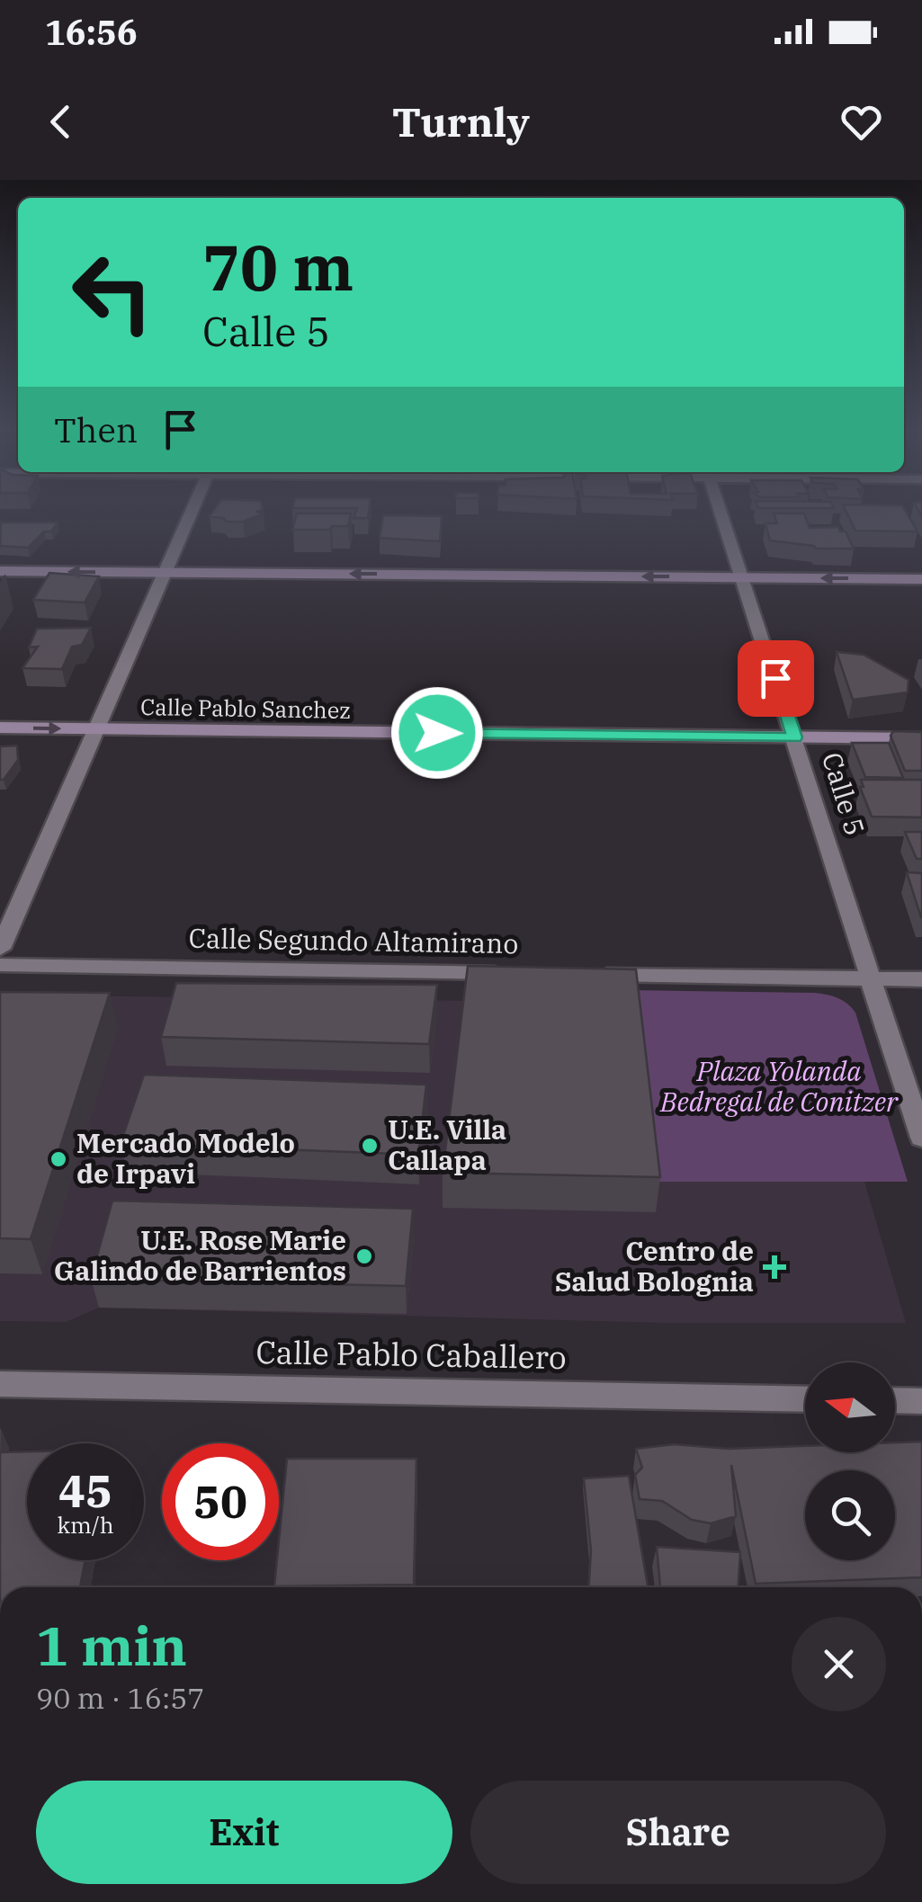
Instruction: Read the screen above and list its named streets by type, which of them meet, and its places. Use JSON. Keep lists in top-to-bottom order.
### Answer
{
  "streets": {
    "main road": ["Calle Pablo Sanchez"],
    "street": ["Calle 5", "Calle Segundo Altamirano", "Calle Pablo Caballero"]
  },
  "crossings": [
    ["Calle Pablo Sanchez", "Calle 5"]
  ],
  "parks": ["Plaza Yolanda Bedregal de Conitzer"],
  "places": {
    "other": ["U.E. Villa Callapa", "Mercado Modelo de Irpavi", "U.E. Rose Marie Galindo de Barrientos"],
    "health": ["Centro de Salud Bolognia"]
  },
  "north": "left",
  "page": {
    "status": "16:56",
    "header": "Turnly",
    "turn": ["70 m", "Calle 5"],
    "then": "Then",
    "speed": "45 km/h",
    "limit": "50",
    "heading": ["1 min", "90 m · 16:57"],
    "buttons": ["Exit", "Share"]
  }
}
